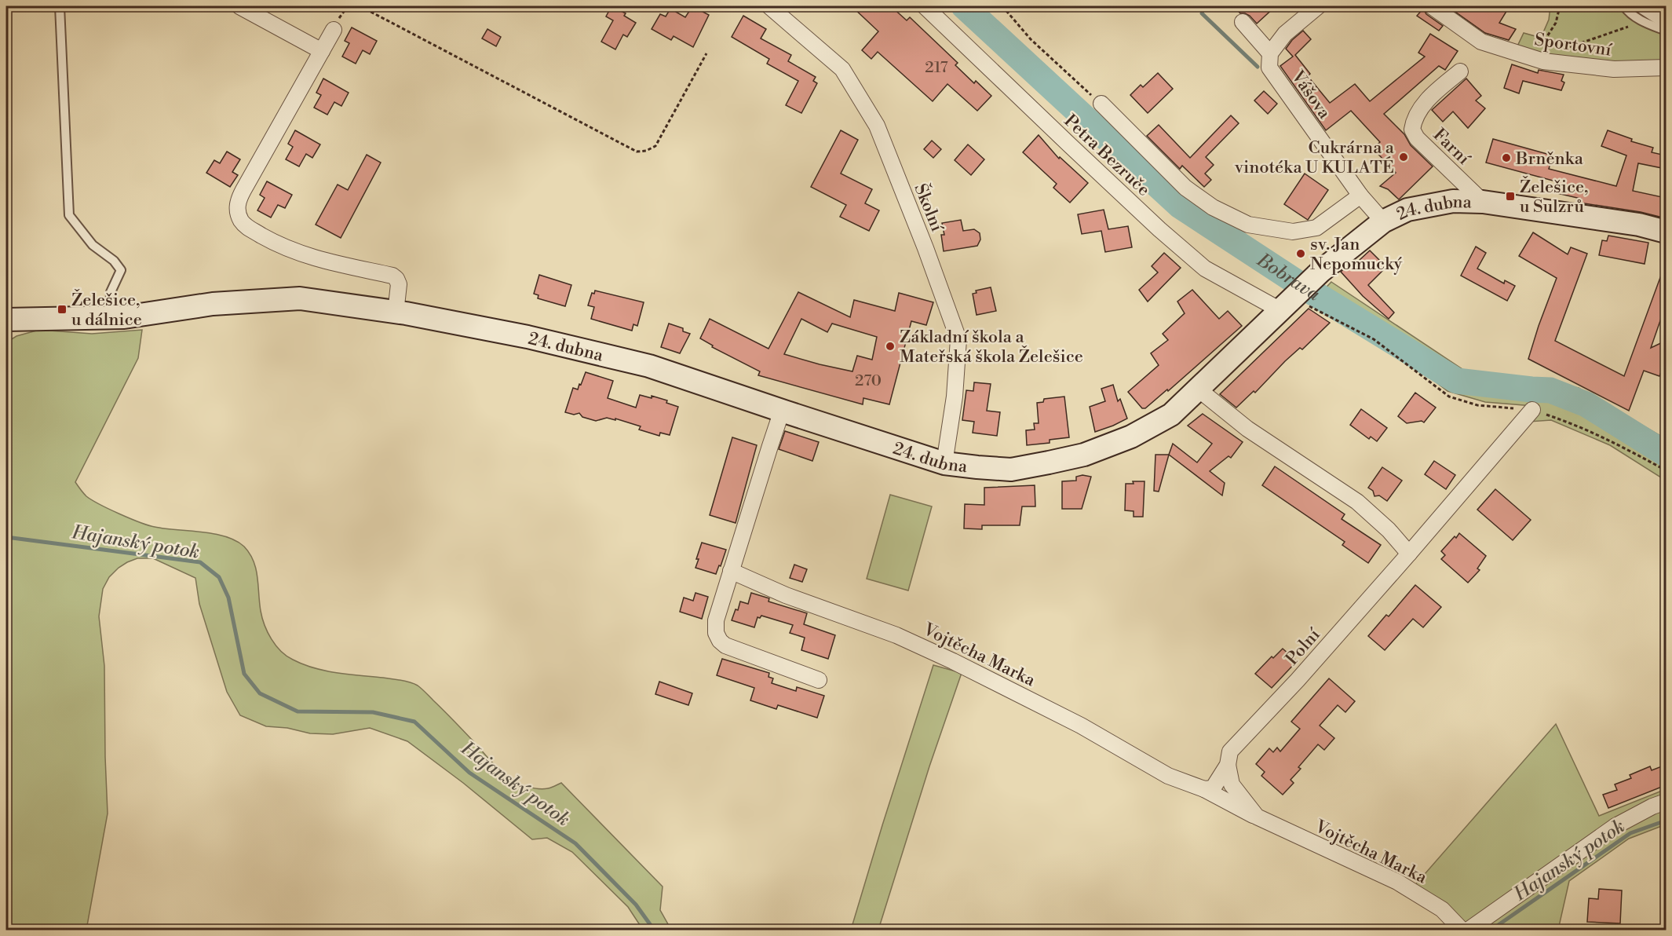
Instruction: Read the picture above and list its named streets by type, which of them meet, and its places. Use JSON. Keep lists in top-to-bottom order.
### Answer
{
  "streets": {
    "main road": ["24. dubna"],
    "street": [
      "Sportovní",
      "Vášova",
      "Farní",
      "Petra Bezruče",
      "Školní",
      "Polní",
      "Vojtěcha Marka"
    ]
  },
  "crossings": [
    ["Vášova", "Petra Bezruče"],
    ["Vášova", "24. dubna"],
    ["Farní", "24. dubna"],
    ["Petra Bezruče", "24. dubna"],
    ["Školní", "24. dubna"],
    ["Polní", "Vojtěcha Marka"]
  ],
  "water": ["Bobrava", "Hajanský potok"],
  "places": {
    "other": [
      "Cukrárna a vinotéka U KULATÉ",
      "Brněnka",
      "sv. Jan Nepomucký",
      "Základní škola a Mateřská škola Želešice"
    ],
    "transit": ["Želešice, u Sulzrů", "Želešice, u dálnice"]
  },
  "house_numbers": ["217", "270"]
}
